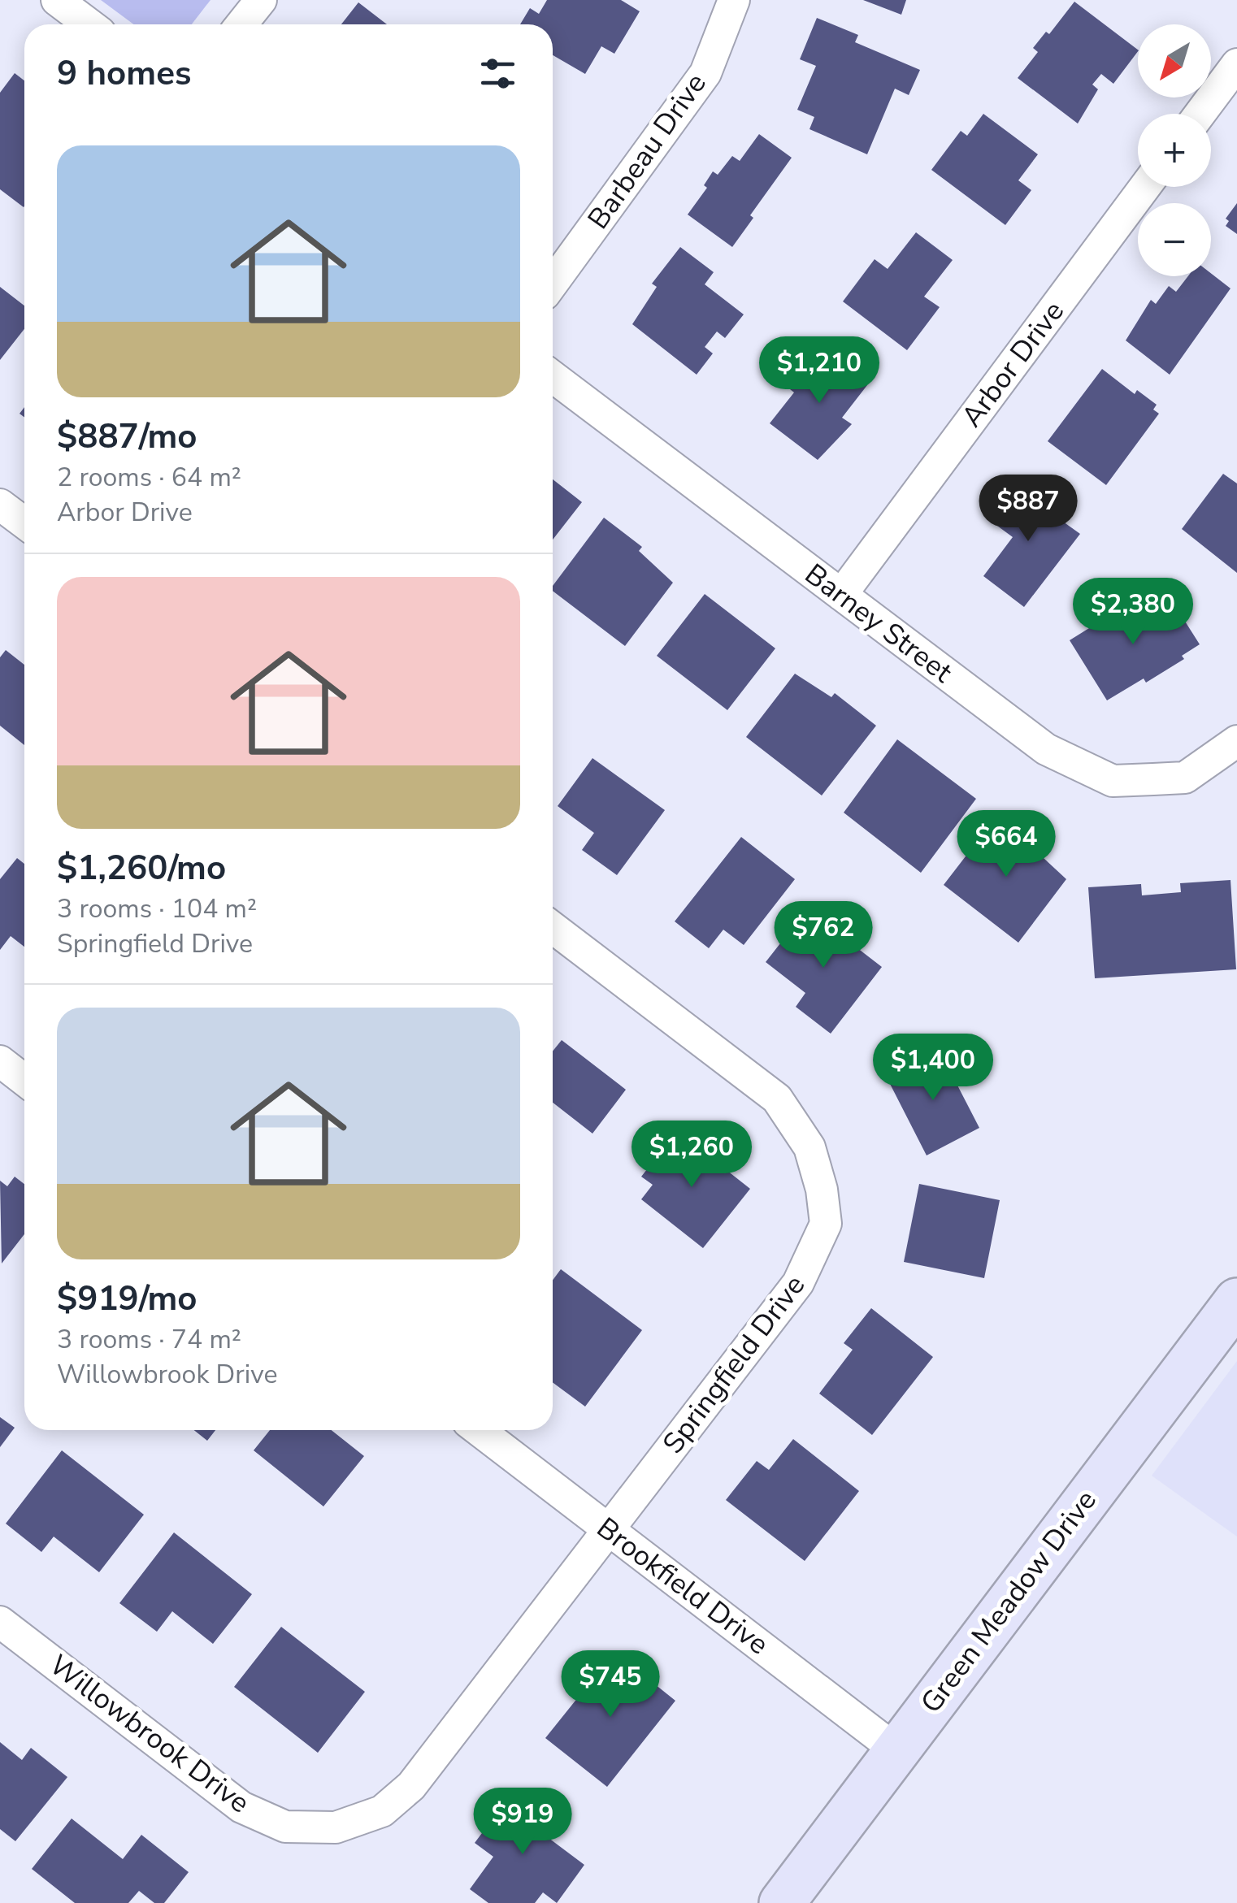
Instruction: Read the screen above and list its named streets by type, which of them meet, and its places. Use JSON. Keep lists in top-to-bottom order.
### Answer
{
  "streets": {
    "main road": ["Green Meadow Drive"],
    "street": [
      "Barbeau Drive",
      "Arbor Drive",
      "Barney Street",
      "Springfield Drive",
      "Brookfield Drive",
      "Willowbrook Drive"
    ]
  },
  "crossings": [
    ["Arbor Drive", "Barney Street"],
    ["Springfield Drive", "Brookfield Drive"],
    ["Springfield Drive", "Willowbrook Drive"],
    ["Brookfield Drive", "Green Meadow Drive"],
    ["Brookfield Drive", "Willowbrook Drive"]
  ],
  "north": "bottom left",
  "page": {
    "map_buttons": ["+", "−"],
    "heading": "9 homes",
    "list": [
      {
        "name": "$887/mo",
        "note": "2 rooms · 64 m² · Arbor Drive"
      },
      {
        "name": "$1,260/mo",
        "note": "3 rooms · 104 m² · Springfield Drive"
      },
      {
        "name": "$919/mo",
        "note": "3 rooms · 74 m² · Willowbrook Drive"
      }
    ],
    "price": [
      "$1,210",
      "$887",
      "$2,380",
      "$664",
      "$762",
      "$1,400",
      "$1,260",
      "$745",
      "$919"
    ]
  }
}
